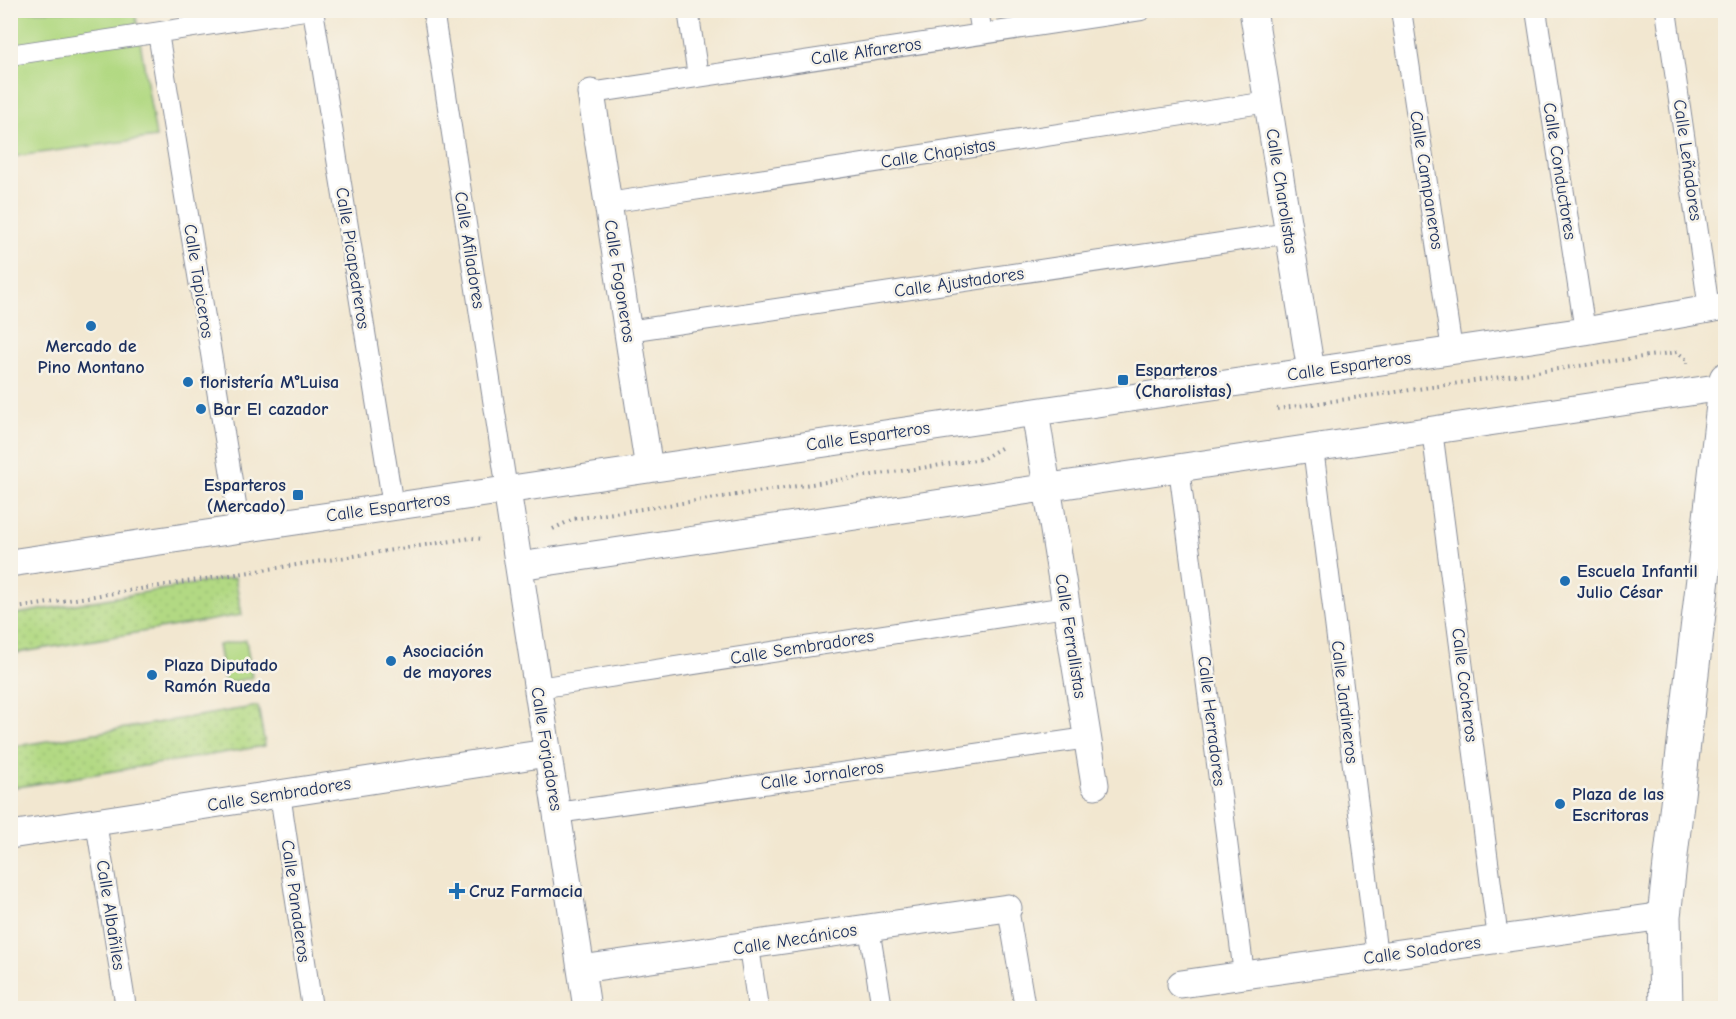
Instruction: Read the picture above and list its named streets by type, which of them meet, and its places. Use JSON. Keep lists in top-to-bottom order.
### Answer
{
  "streets": {
    "street": [
      "Calle Alfareros",
      "Calle Chapistas",
      "Calle Leñadores",
      "Calle Conductores",
      "Calle Campaneros",
      "Calle Charolistas",
      "Calle Afiladores",
      "Calle Picapedreros",
      "Calle Tapiceros",
      "Calle Fogoneros",
      "Calle Ajustadores",
      "Calle Esparteros",
      "Calle Ferrallistas",
      "Calle Sembradores",
      "Calle Cocheros",
      "Calle Jardineros",
      "Calle Herradores",
      "Calle Forjadores",
      "Calle Jornaleros",
      "Calle Panaderos",
      "Calle Albañiles",
      "Calle Mecánicos",
      "Calle Soladores"
    ]
  },
  "crossings": [
    ["Calle Alfareros", "Calle Fogoneros"],
    ["Calle Chapistas", "Calle Charolistas"],
    ["Calle Chapistas", "Calle Fogoneros"],
    ["Calle Leñadores", "Calle Esparteros"],
    ["Calle Conductores", "Calle Esparteros"],
    ["Calle Campaneros", "Calle Esparteros"],
    ["Calle Charolistas", "Calle Ajustadores"],
    ["Calle Charolistas", "Calle Esparteros"],
    ["Calle Afiladores", "Calle Esparteros"],
    ["Calle Afiladores", "Calle Forjadores"],
    ["Calle Picapedreros", "Calle Esparteros"],
    ["Calle Tapiceros", "Calle Esparteros"],
    ["Calle Fogoneros", "Calle Ajustadores"],
    ["Calle Fogoneros", "Calle Esparteros"],
    ["Calle Esparteros", "Calle Ferrallistas"],
    ["Calle Esparteros", "Calle Forjadores"],
    ["Calle Ferrallistas", "Calle Sembradores"],
    ["Calle Ferrallistas", "Calle Jornaleros"],
    ["Calle Sembradores", "Calle Forjadores"],
    ["Calle Sembradores", "Calle Panaderos"],
    ["Calle Sembradores", "Calle Albañiles"],
    ["Calle Cocheros", "Calle Soladores"],
    ["Calle Jardineros", "Calle Soladores"],
    ["Calle Herradores", "Calle Soladores"],
    ["Calle Forjadores", "Calle Jornaleros"],
    ["Calle Forjadores", "Calle Mecánicos"]
  ],
  "places": {
    "other": [
      "Mercado de Pino Montano",
      "floristería M°Luisa",
      "Bar El cazador",
      "Escuela Infantil Julio César",
      "Asociación de mayores",
      "Plaza Diputado Ramón Rueda",
      "Plaza de las Escritoras"
    ],
    "transit": ["Esparteros (Charolistas)", "Esparteros (Mercado)"],
    "health": ["Cruz Farmacia"]
  }
}
